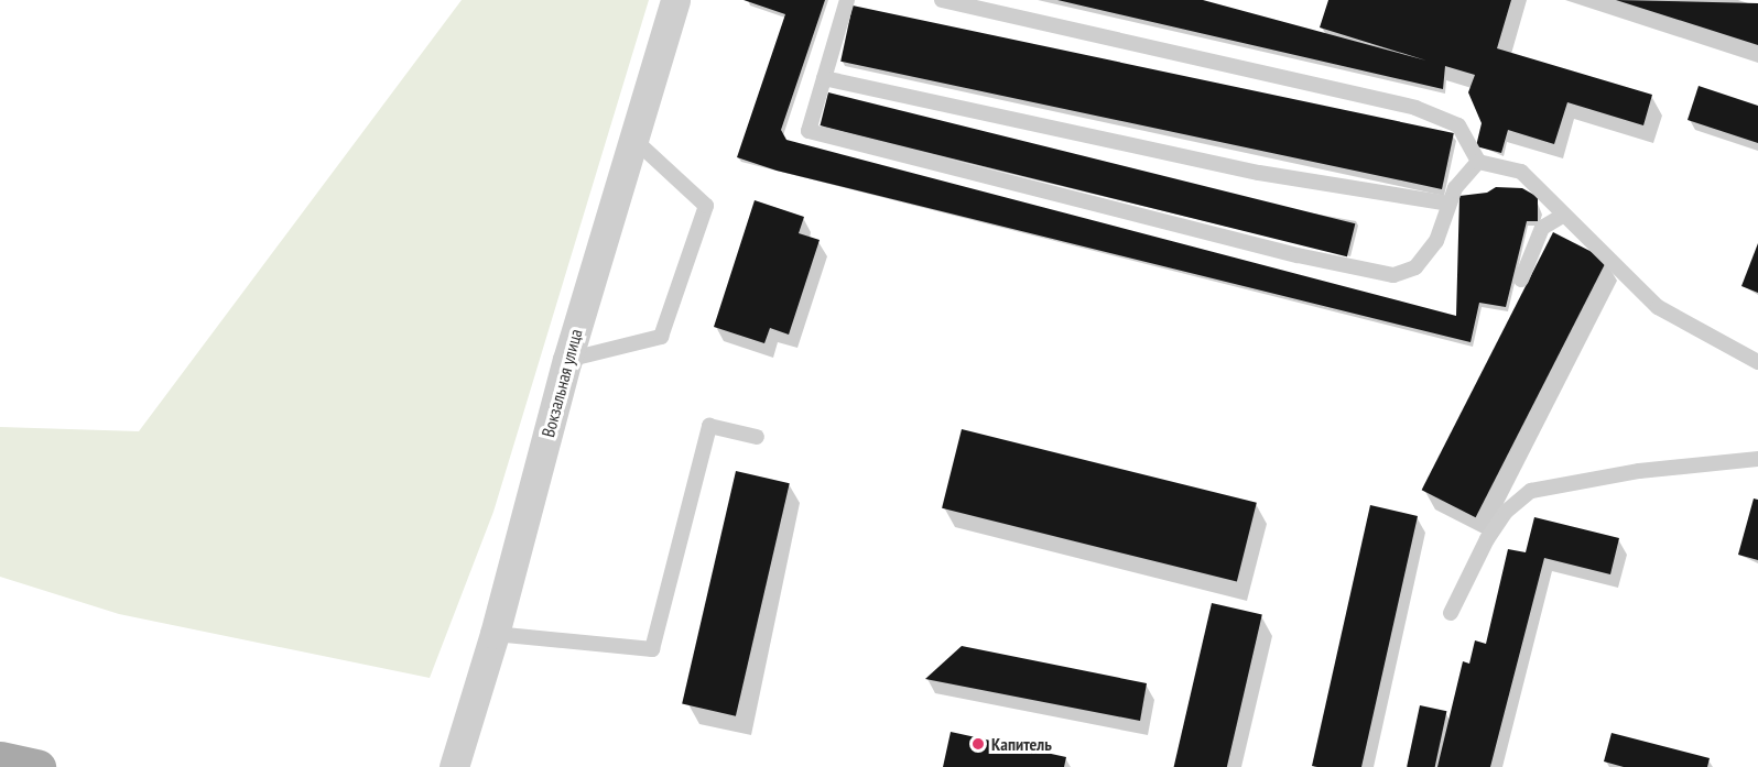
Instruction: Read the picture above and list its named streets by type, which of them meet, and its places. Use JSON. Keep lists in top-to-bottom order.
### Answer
{
  "streets": {
    "street": ["Вокзальная улица"]
  },
  "places": ["Капитель"]
}
